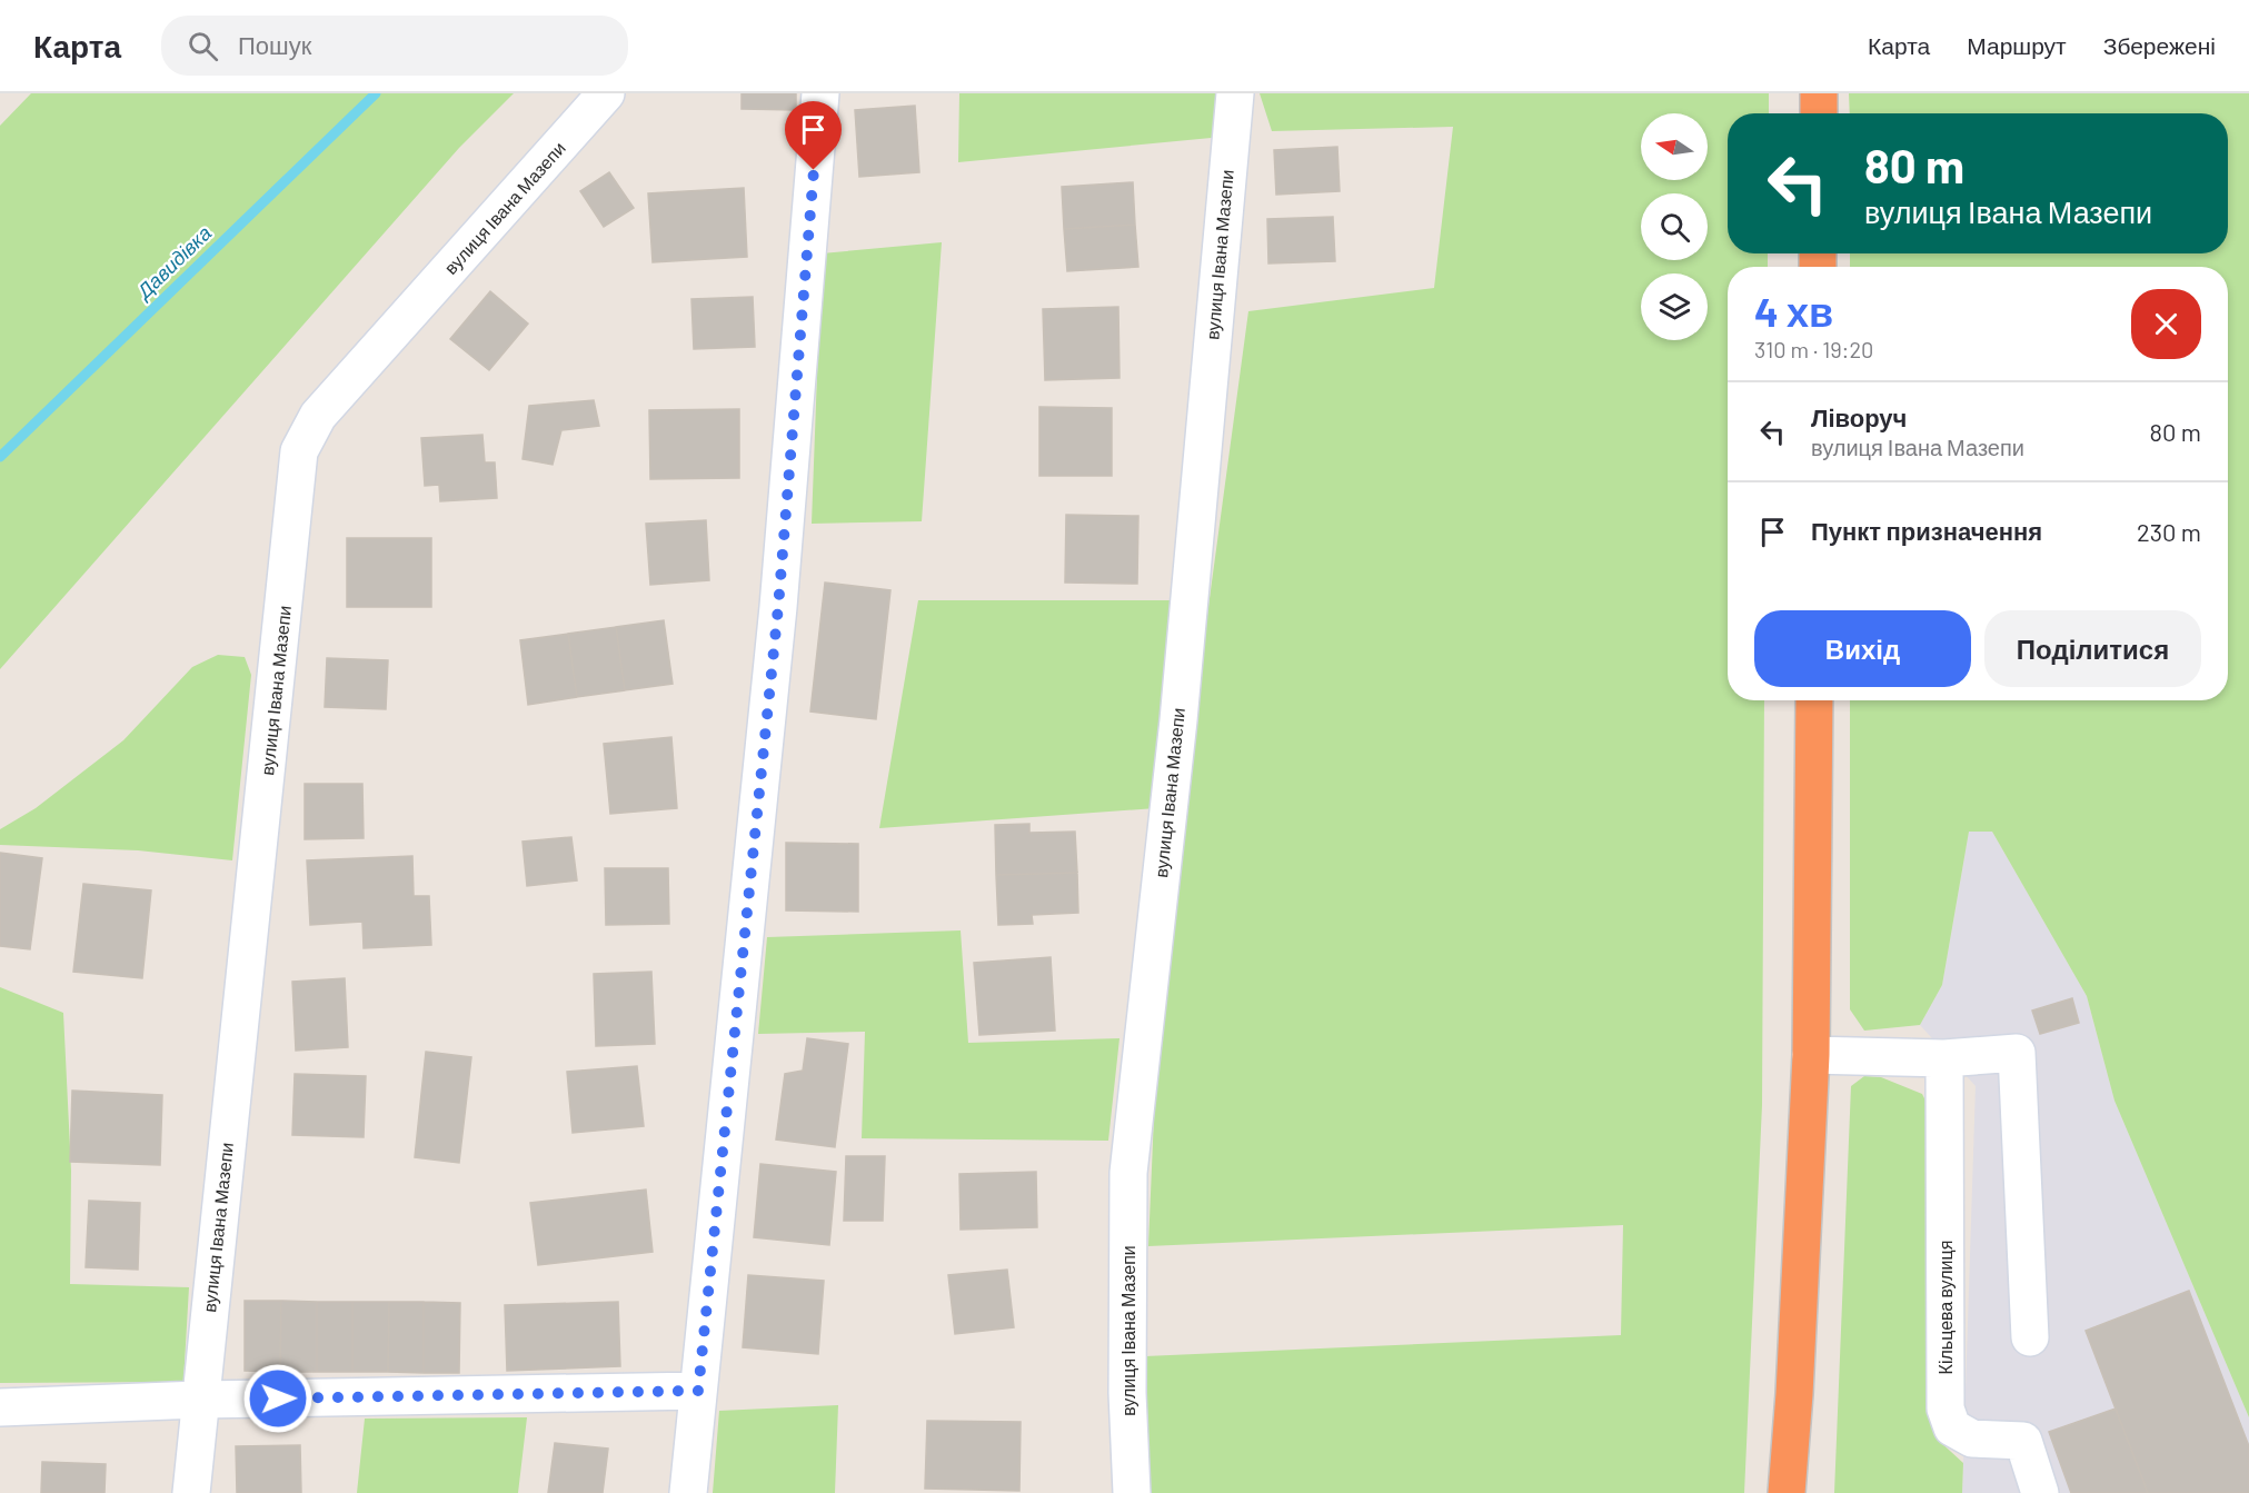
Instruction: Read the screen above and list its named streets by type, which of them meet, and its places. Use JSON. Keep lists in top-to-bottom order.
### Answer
{
  "streets": {
    "street": ["вулиця Івана Мазепи", "Кільцева вулиця"]
  },
  "water": ["Давидівка"],
  "north": "left",
  "page": {
    "header": "Карта",
    "search": "Пошук",
    "nav": ["Карта", "Маршрут", "Збережені"],
    "turn": ["80 m", "вулиця Івана Мазепи"],
    "heading": ["4 хв", "310 m · 19:20"],
    "list": [
      {
        "name": "Ліворуч",
        "note": "вулиця Івана Мазепи",
        "value": "80 m"
      },
      {
        "name": "Пункт призначення",
        "value": "230 m"
      }
    ],
    "buttons": ["Вихід", "Поділитися"]
  }
}
